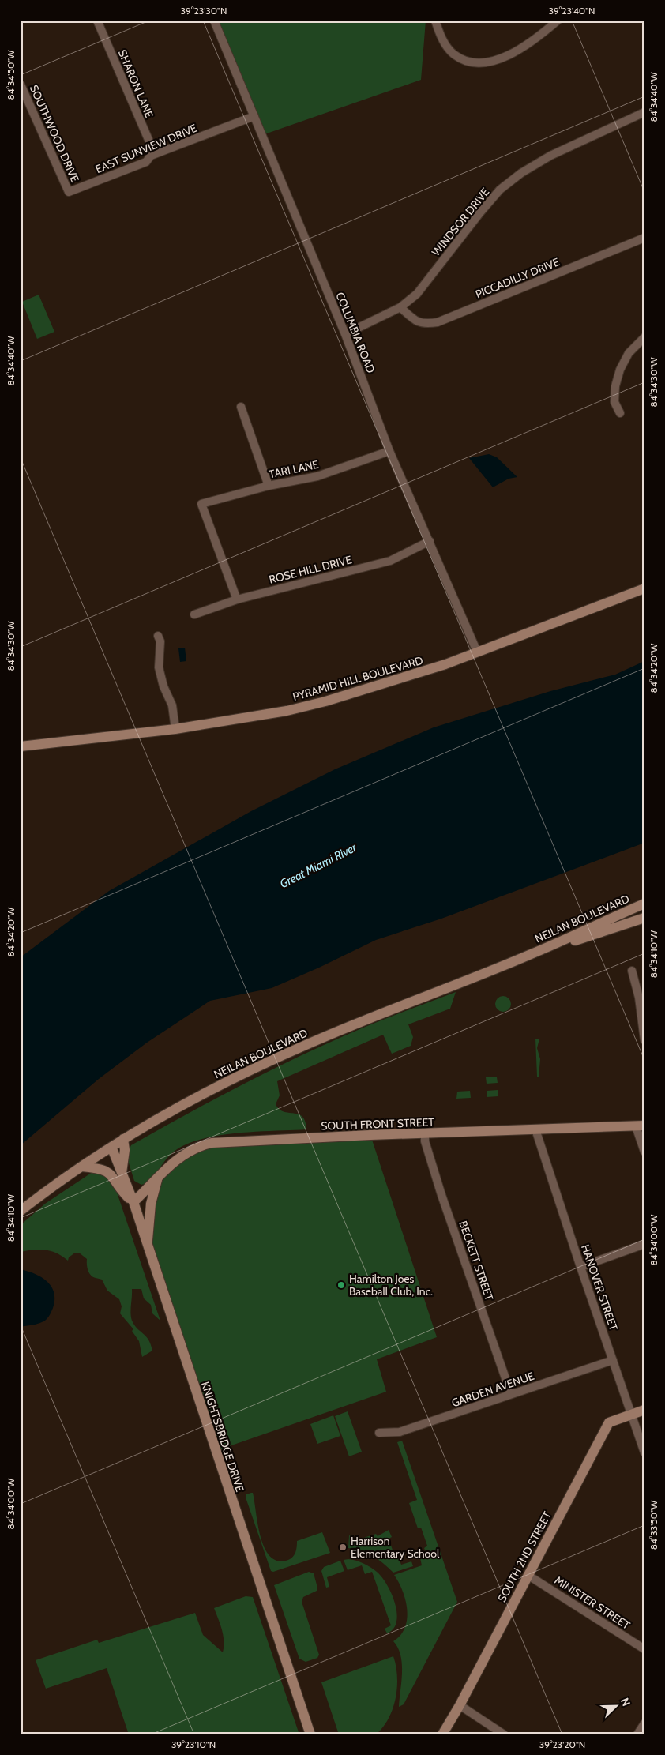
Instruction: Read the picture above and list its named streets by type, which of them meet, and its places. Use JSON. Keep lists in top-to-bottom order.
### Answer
{
  "streets": {
    "street": [
      "SHARON LANE",
      "SOUTHWOOD DRIVE",
      "EAST SUNVIEW DRIVE",
      "WINDSOR DRIVE",
      "PICCADILLY DRIVE",
      "COLUMBIA ROAD",
      "TARI LANE",
      "ROSE HILL DRIVE",
      "PYRAMID HILL BOULEVARD",
      "NEILAN BOULEVARD",
      "SOUTH FRONT STREET",
      "BECKETT STREET",
      "HANOVER STREET",
      "GARDEN AVENUE",
      "KNIGHTSBRIDGE DRIVE",
      "SOUTH 2ND STREET",
      "MINISTER STREET"
    ]
  },
  "crossings": [
    ["SHARON LANE", "EAST SUNVIEW DRIVE"],
    ["SOUTHWOOD DRIVE", "EAST SUNVIEW DRIVE"],
    ["EAST SUNVIEW DRIVE", "COLUMBIA ROAD"],
    ["WINDSOR DRIVE", "PICCADILLY DRIVE"],
    ["WINDSOR DRIVE", "COLUMBIA ROAD"],
    ["COLUMBIA ROAD", "TARI LANE"],
    ["COLUMBIA ROAD", "ROSE HILL DRIVE"],
    ["COLUMBIA ROAD", "PYRAMID HILL BOULEVARD"],
    ["TARI LANE", "ROSE HILL DRIVE"],
    ["NEILAN BOULEVARD", "KNIGHTSBRIDGE DRIVE"],
    ["SOUTH FRONT STREET", "BECKETT STREET"],
    ["SOUTH FRONT STREET", "HANOVER STREET"],
    ["SOUTH FRONT STREET", "KNIGHTSBRIDGE DRIVE"],
    ["BECKETT STREET", "GARDEN AVENUE"],
    ["HANOVER STREET", "GARDEN AVENUE"],
    ["HANOVER STREET", "SOUTH 2ND STREET"],
    ["SOUTH 2ND STREET", "MINISTER STREET"]
  ],
  "water": ["Great Miami River"],
  "places": ["Hamilton Joes Baseball Club, Inc.", "Harrison Elementary School"],
  "north": "top right",
  "coordinates": [
    "39°23'30\"N",
    "39°23'40\"N",
    "84°34'50\"W",
    "84°34'40\"W",
    "84°34'30\"W",
    "84°34'20\"W",
    "84°34'10\"W",
    "84°34'00\"W",
    "84°33'50\"W",
    "39°23'10\"N",
    "39°23'20\"N"
  ]
}
